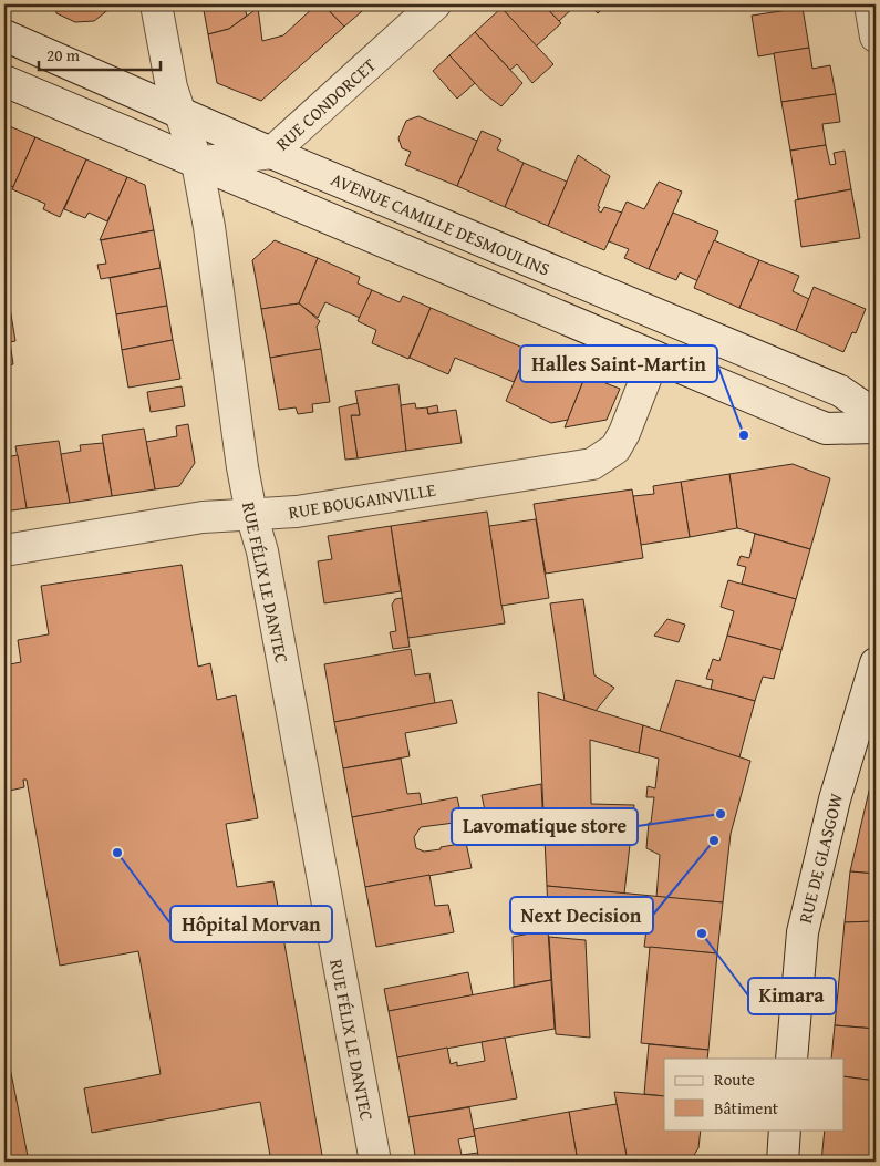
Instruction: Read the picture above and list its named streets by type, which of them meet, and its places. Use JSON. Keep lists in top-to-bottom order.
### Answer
{
  "streets": {
    "main road": [
      "RUE CONDORCET",
      "AVENUE CAMILLE DESMOULINS",
      "RUE BOUGAINVILLE",
      "RUE FÉLIX LE DANTEC",
      "RUE DE GLASGOW"
    ]
  },
  "crossings": [
    ["RUE CONDORCET", "AVENUE CAMILLE DESMOULINS"],
    ["RUE CONDORCET", "RUE FÉLIX LE DANTEC"],
    ["AVENUE CAMILLE DESMOULINS", "RUE FÉLIX LE DANTEC"],
    ["RUE BOUGAINVILLE", "RUE FÉLIX LE DANTEC"]
  ],
  "places": [
    "Halles Saint-Martin",
    "Lavomatique store",
    "Next Decision",
    "Hôpital Morvan",
    "Kimara"
  ],
  "legend": ["Route", "Bâtiment"],
  "scale_bar": "20 m"
}
